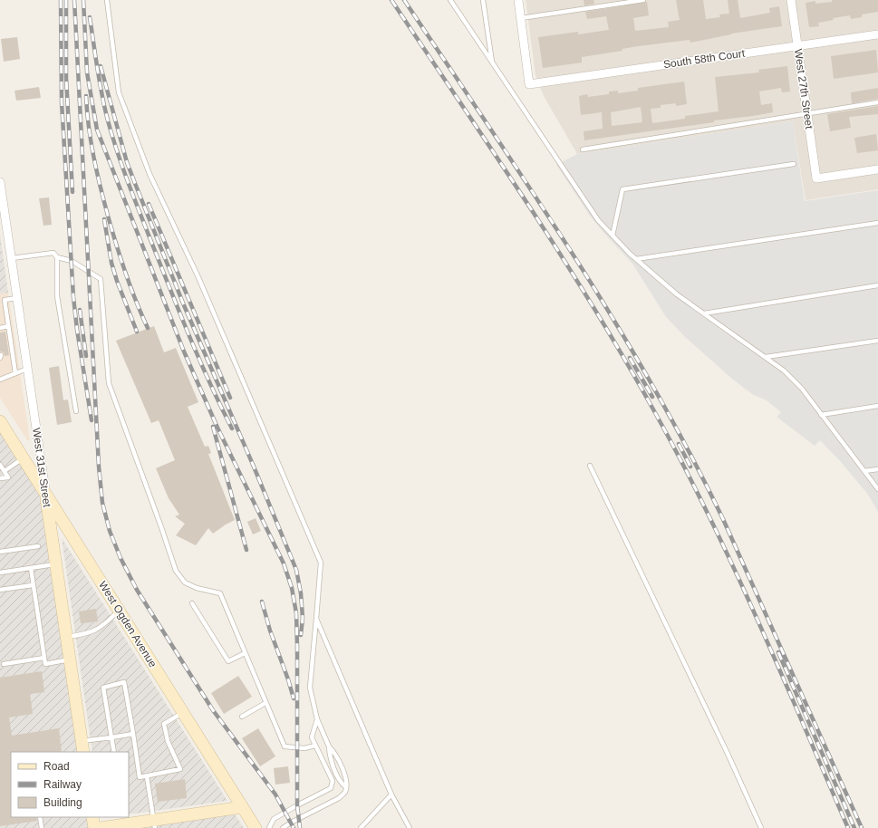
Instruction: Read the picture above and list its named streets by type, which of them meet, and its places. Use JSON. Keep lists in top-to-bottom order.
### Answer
{
  "streets": {
    "main road": ["West 31st Street", "West Ogden Avenue"],
    "street": ["South 58th Court", "West 27th Street"]
  },
  "crossings": [
    ["South 58th Court", "West 27th Street"],
    ["West 31st Street", "West Ogden Avenue"]
  ],
  "legend": ["Road", "Railway", "Building"]
}
